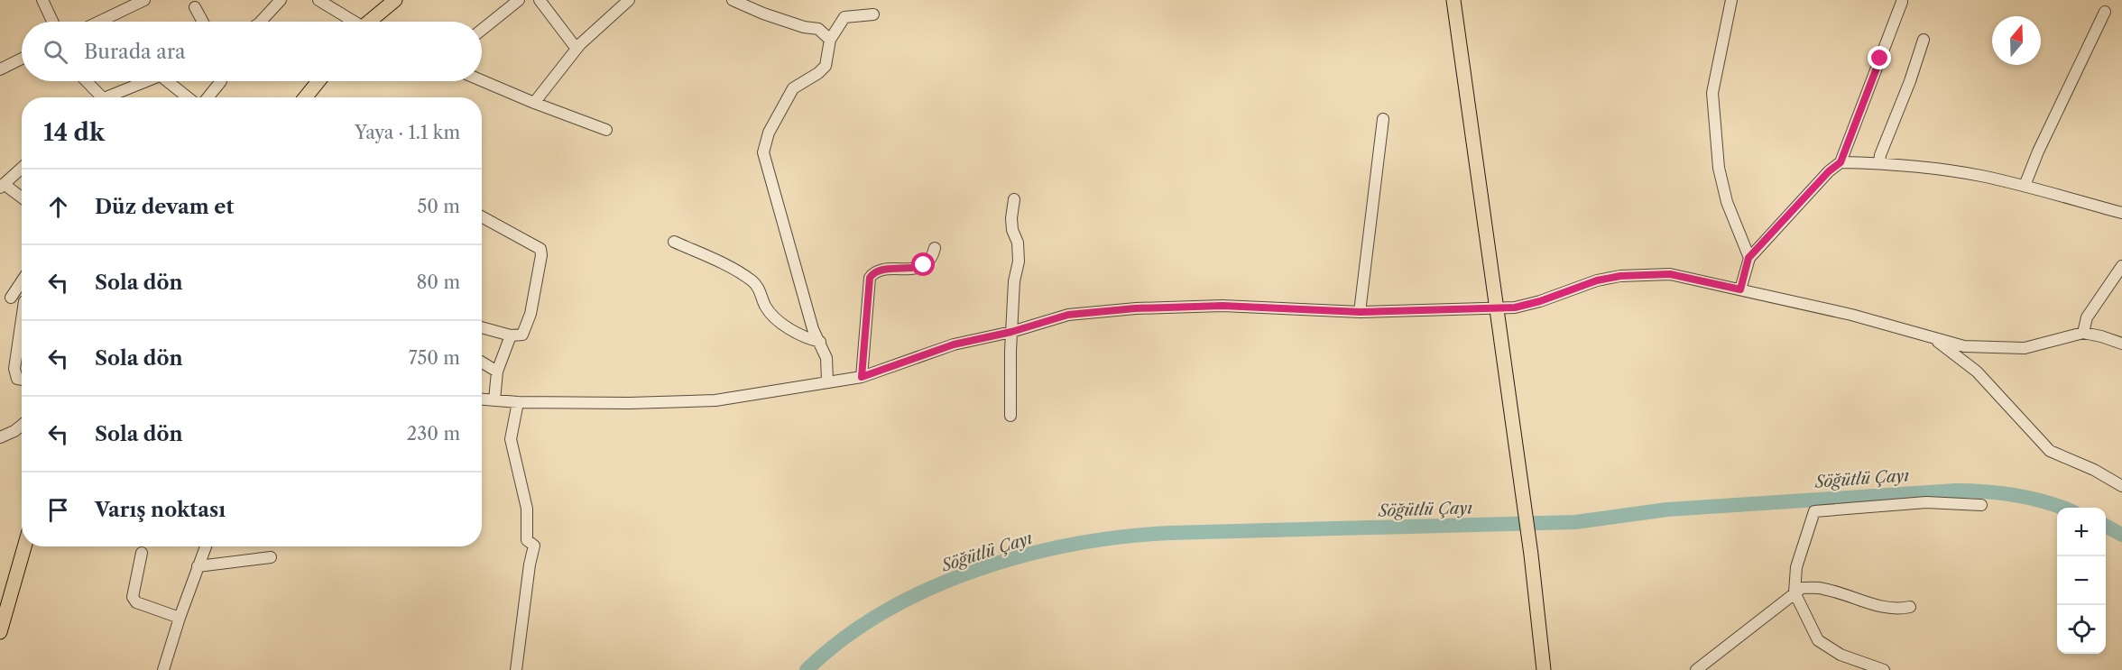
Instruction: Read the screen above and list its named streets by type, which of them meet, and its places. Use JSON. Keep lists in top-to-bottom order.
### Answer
{
  "water": ["Söğütlü Çayı"],
  "north": "top",
  "page": {
    "search": "Burada ara",
    "heading": ["14 dk", "Yaya · 1.1 km"],
    "list": [
      ["Düz devam et", "50 m"],
      ["Sola dön", "80 m"],
      ["Sola dön", "750 m"],
      ["Sola dön", "230 m"],
      "Varış noktası"
    ],
    "map_buttons": ["+", "−"]
  }
}
